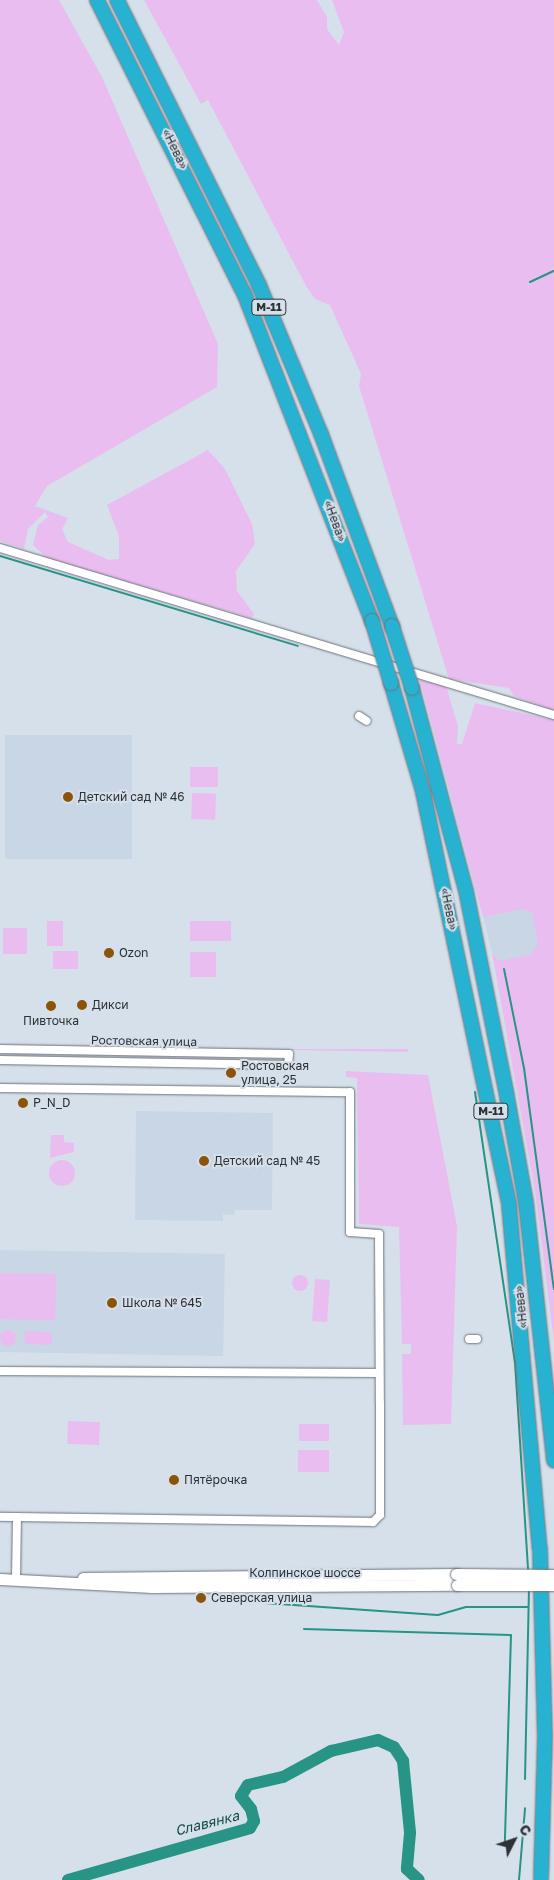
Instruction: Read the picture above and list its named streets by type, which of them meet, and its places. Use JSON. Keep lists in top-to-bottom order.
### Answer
{
  "streets": {
    "highway": ["«Нева»", "М-11"],
    "main road": ["Колпинское шоссе"],
    "street": ["Ростовская улица"]
  },
  "water": ["Славянка"],
  "places": [
    "Детский сад № 46",
    "Ozon",
    "Дикси",
    "Пивточка",
    "Ростовская улица, 25",
    "P_N_D",
    "Детский сад № 45",
    "Школа № 645",
    "Пятёрочка",
    "Северская улица"
  ],
  "north": "top right"
}
